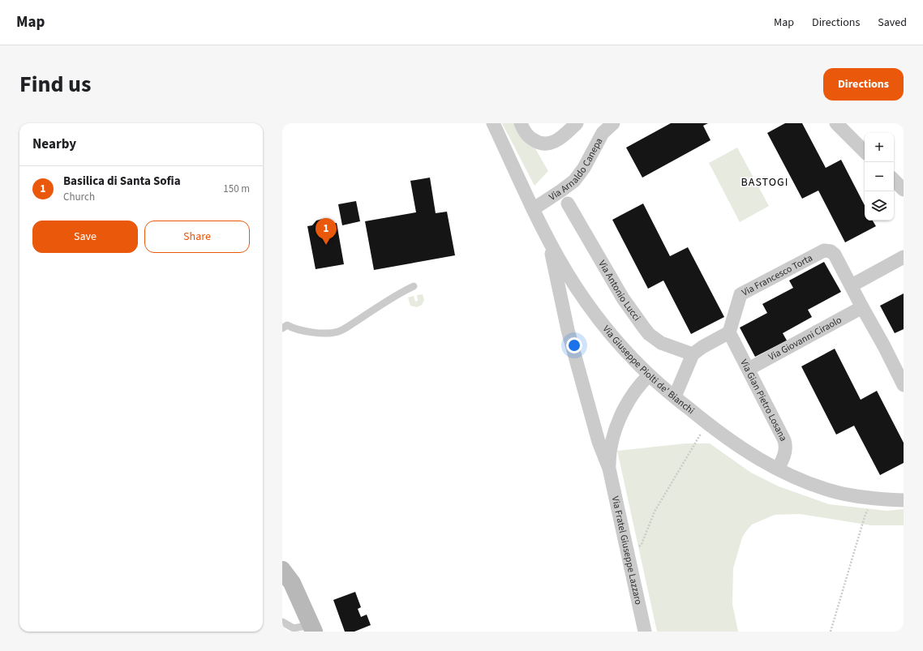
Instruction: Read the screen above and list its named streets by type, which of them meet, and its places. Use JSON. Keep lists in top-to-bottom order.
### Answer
{
  "streets": {
    "street": [
      "Via Arnaldo Canepa",
      "Via Francesco Torta",
      "Via Antonio Lucci",
      "Via Giovanni Ciraolo",
      "Via Giuseppe Piolti de' Bianchi",
      "Via Gian Pietro Losana",
      "Via Fratel Giuseppe Lazzaro"
    ]
  },
  "crossings": [
    ["Via Arnaldo Canepa", "Via Giuseppe Piolti de' Bianchi"],
    ["Via Francesco Torta", "Via Giovanni Ciraolo"],
    ["Via Francesco Torta", "Via Gian Pietro Losana"],
    ["Via Giovanni Ciraolo", "Via Gian Pietro Losana"],
    ["Via Giuseppe Piolti de' Bianchi", "Via Gian Pietro Losana"],
    ["Via Giuseppe Piolti de' Bianchi", "Via Fratel Giuseppe Lazzaro"]
  ],
  "districts": ["BASTOGI"],
  "page": {
    "header": "Map",
    "nav": ["Map", "Directions", "Saved"],
    "title": "Find us",
    "buttons": [
      "Directions",
      ["Save", "Share"]
    ],
    "heading": "Nearby",
    "map_buttons": ["+", "−"],
    "list": [
      {
        "mark": "1",
        "name": "Basilica di Santa Sofia",
        "note": "Church",
        "value": "150 m"
      }
    ],
    "pins": "1"
  }
}
